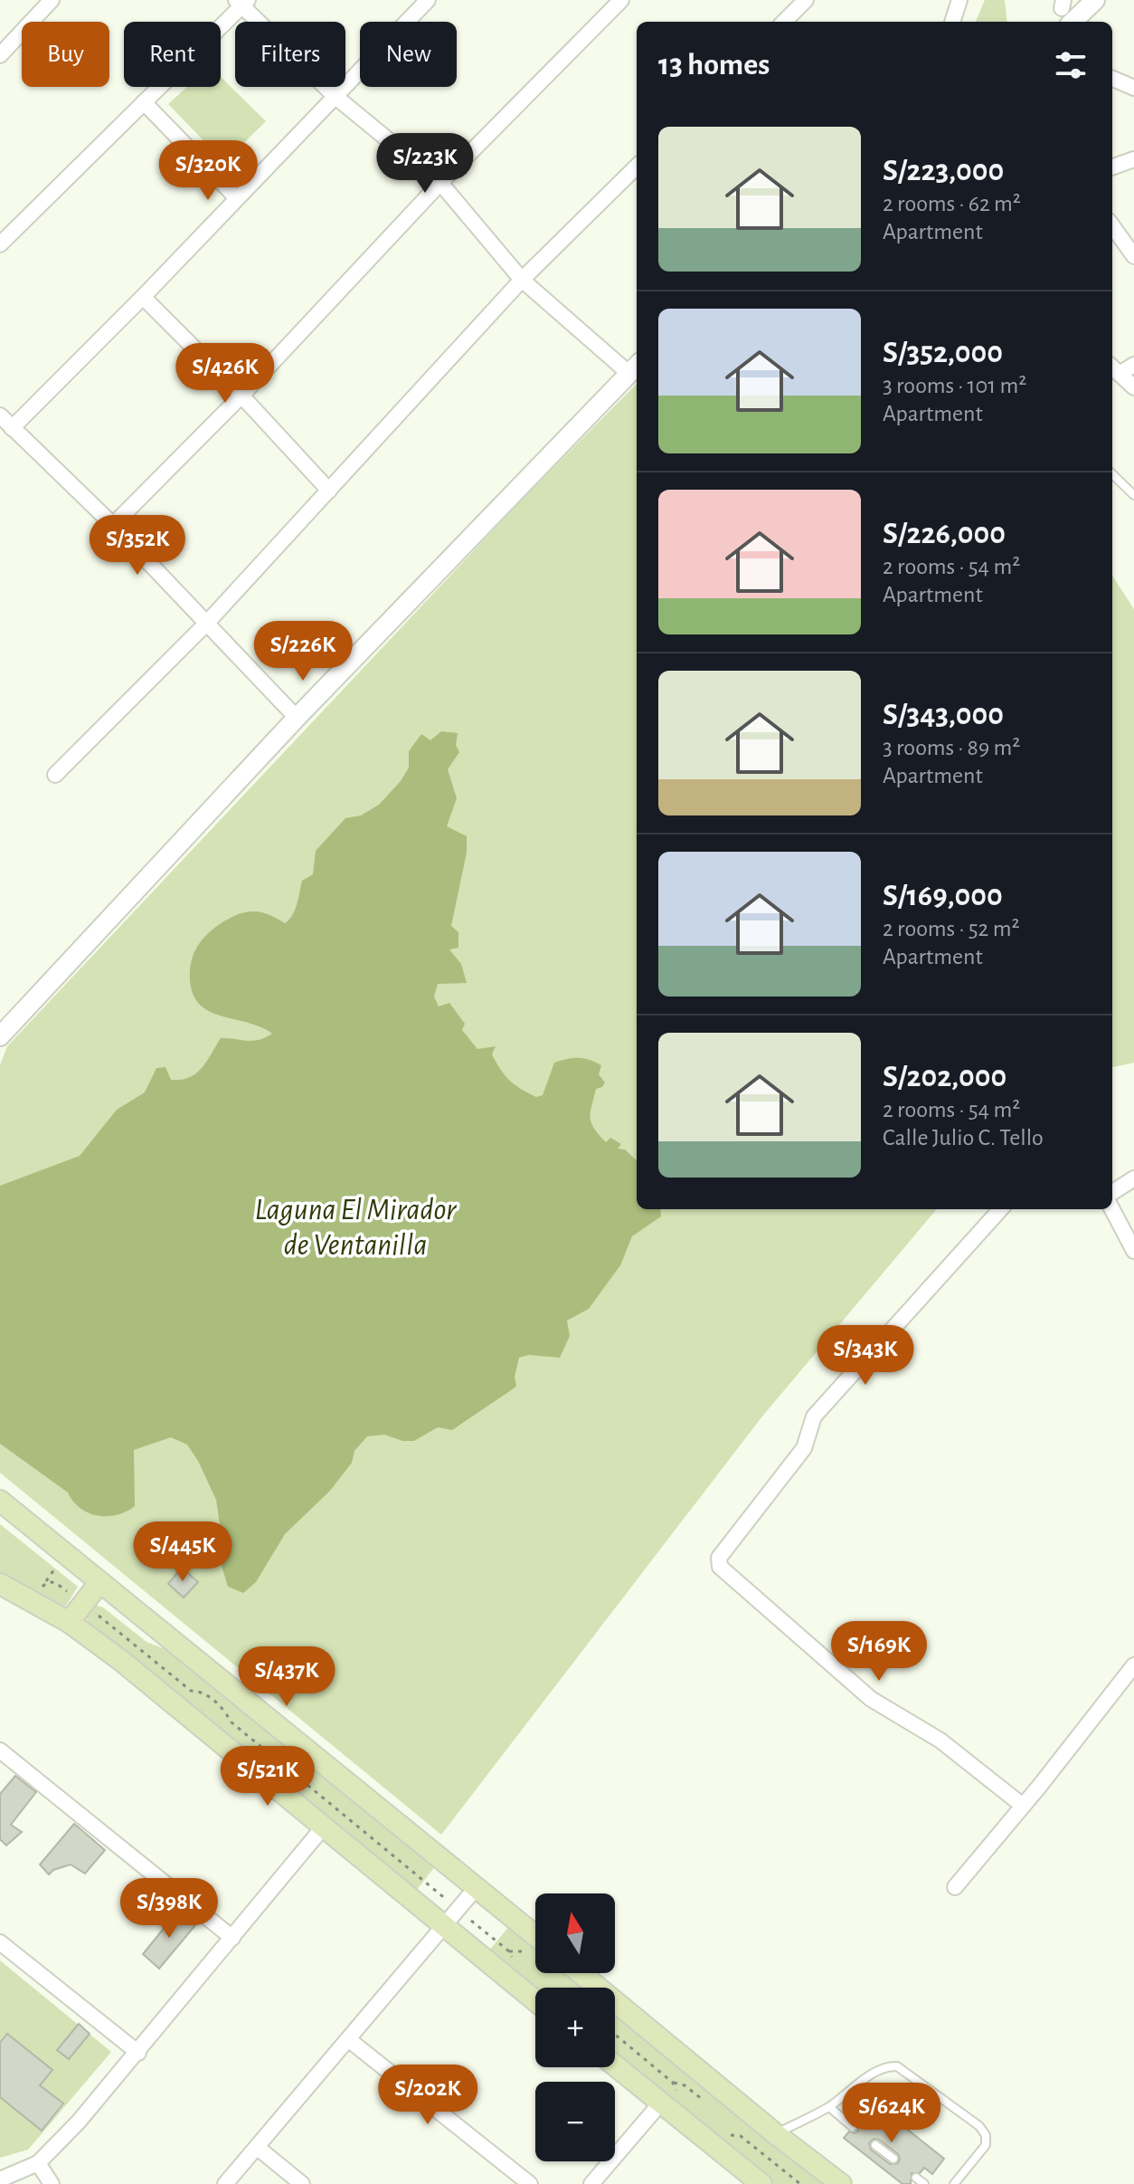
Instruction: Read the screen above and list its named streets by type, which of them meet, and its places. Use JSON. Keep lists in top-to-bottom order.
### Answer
{
  "water": ["Laguna El Mirador de Ventanilla"],
  "north": "top",
  "page": {
    "chip": [
      "Buy",
      "Rent",
      "Filters",
      "New"
    ],
    "heading": "13 homes",
    "list": [
      {
        "name": "S/223,000",
        "note": "2 rooms · 62 m² · Apartment"
      },
      {
        "name": "S/352,000",
        "note": "3 rooms · 101 m² · Apartment"
      },
      {
        "name": "S/226,000",
        "note": "2 rooms · 54 m² · Apartment"
      },
      {
        "name": "S/343,000",
        "note": "3 rooms · 89 m² · Apartment"
      },
      {
        "name": "S/169,000",
        "note": "2 rooms · 52 m² · Apartment"
      },
      {
        "name": "S/202,000",
        "note": "2 rooms · 54 m² · Calle Julio C. Tello"
      }
    ],
    "price": [
      "S/223K",
      "S/320K",
      "S/426K",
      "S/352K",
      "S/226K",
      "S/343K",
      "S/445K",
      "S/169K",
      "S/437K",
      "S/521K",
      "S/398K",
      "S/202K",
      "S/624K"
    ],
    "map_buttons": ["+", "−"]
  }
}
